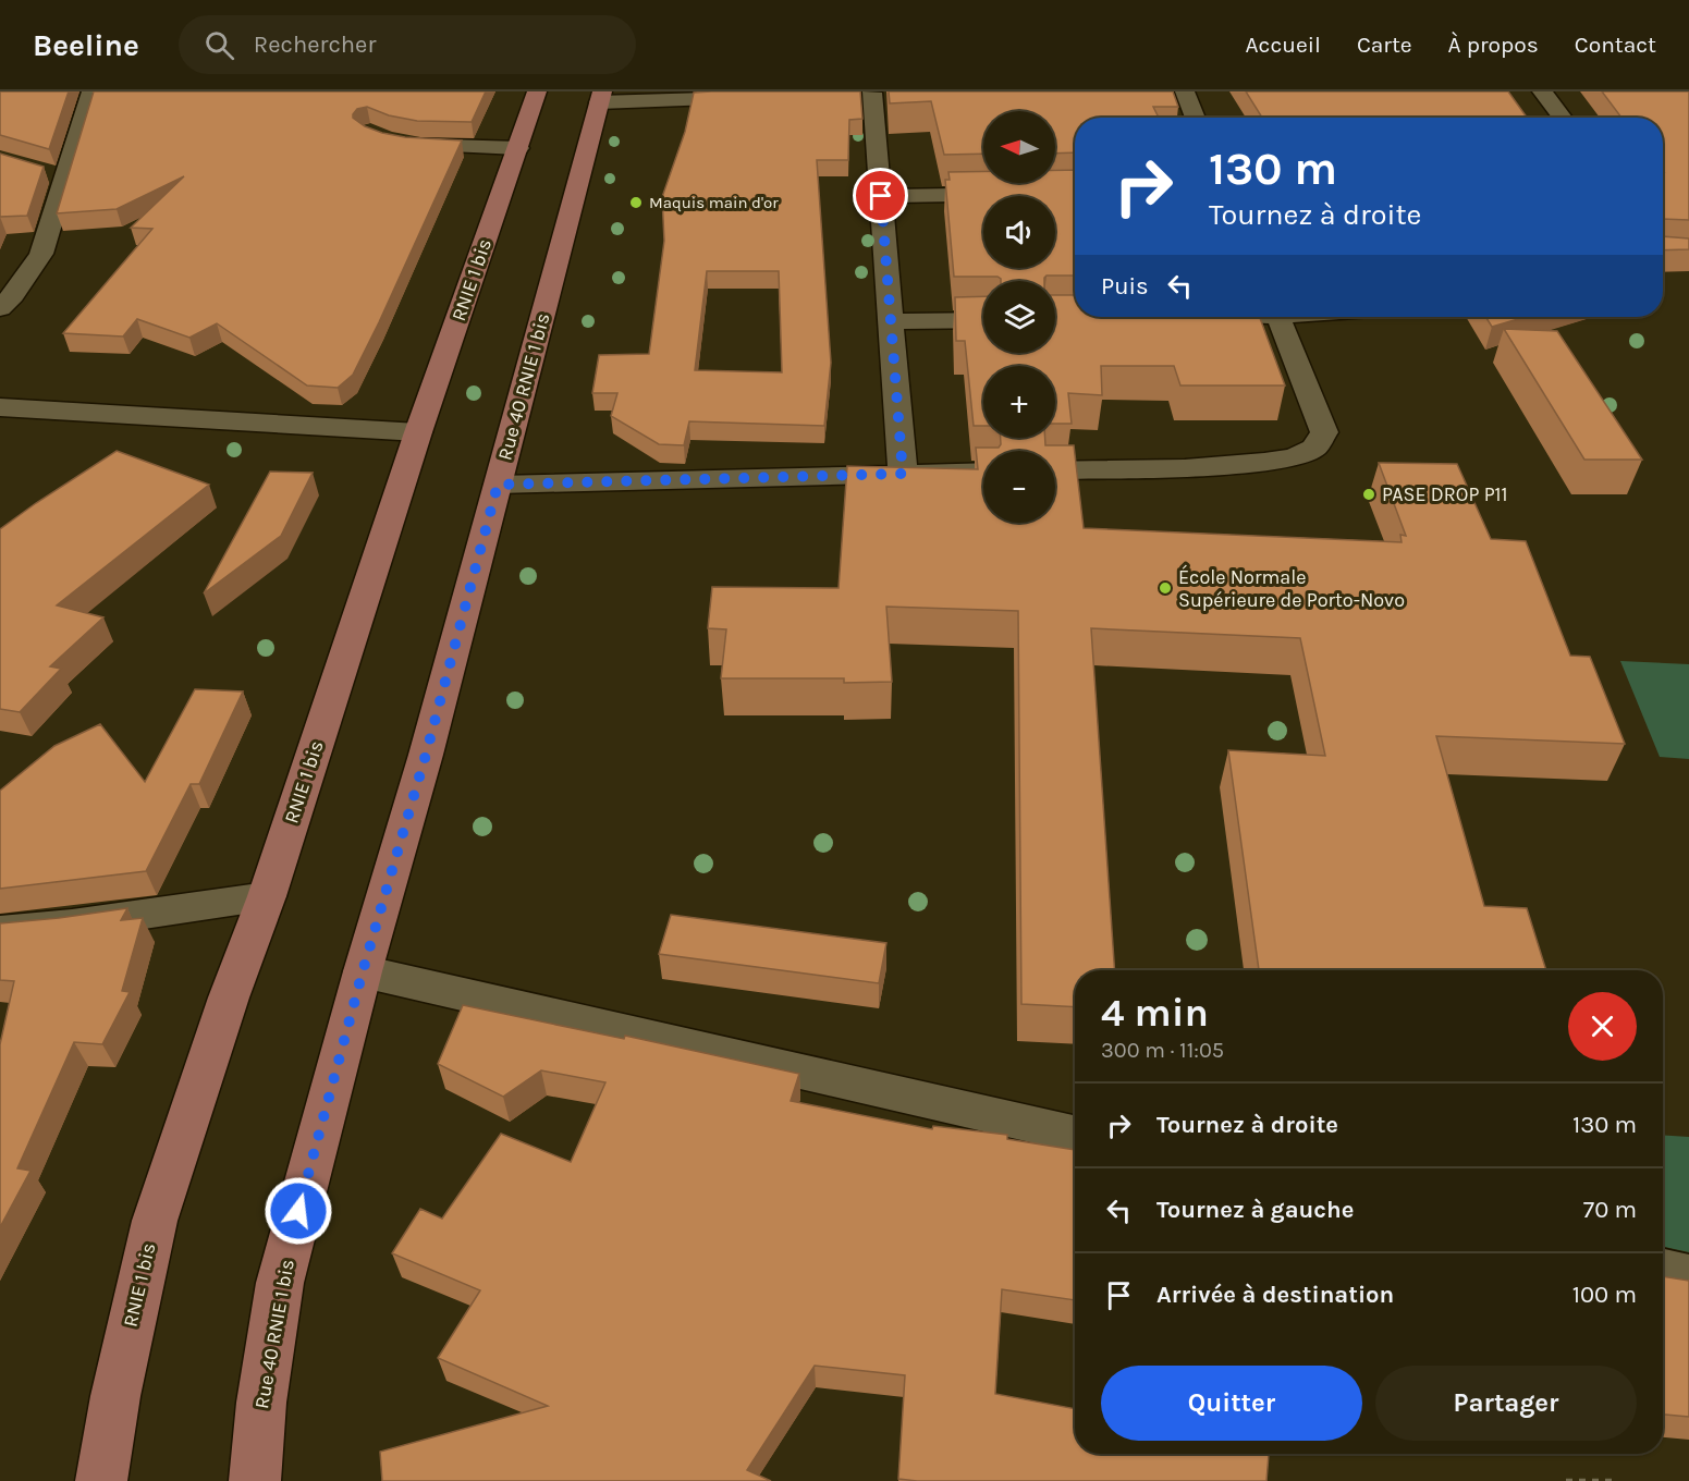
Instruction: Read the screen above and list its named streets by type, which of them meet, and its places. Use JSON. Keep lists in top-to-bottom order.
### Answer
{
  "streets": {
    "main road": ["RNIE 1 bis", "Rue 40 RNIE 1 bis"]
  },
  "places": ["Maquis main d'or", "PASE DROP P11", "École Normale Supérieure de Porto-Novo"],
  "north": "left",
  "page": {
    "header": "Beeline",
    "search": "Rechercher",
    "nav": [
      "Accueil",
      "Carte",
      "À propos",
      "Contact"
    ],
    "map_buttons": ["+", "−"],
    "turn": ["130 m", "Tournez à droite"],
    "then": "Puis",
    "heading": ["4 min", "300 m · 11:05"],
    "list": [
      {
        "name": "Tournez à droite",
        "value": "130 m"
      },
      {
        "name": "Tournez à gauche",
        "value": "70 m"
      },
      {
        "name": "Arrivée à destination",
        "value": "100 m"
      }
    ],
    "buttons": ["Quitter", "Partager"]
  }
}
